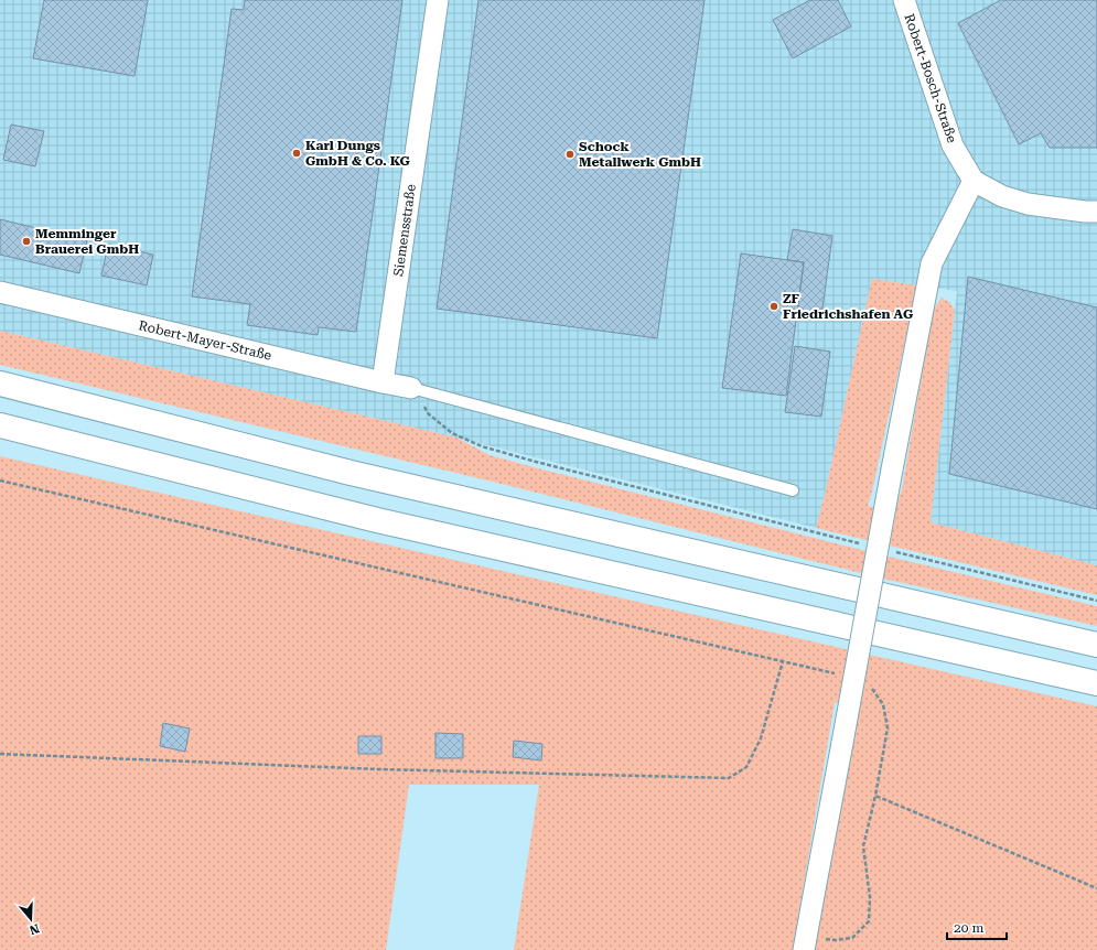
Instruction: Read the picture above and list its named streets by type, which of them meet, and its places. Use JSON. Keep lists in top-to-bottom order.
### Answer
{
  "streets": {
    "street": ["Robert-Bosch-Straße", "Siemensstraße", "Robert-Mayer-Straße"]
  },
  "crossings": [
    ["Siemensstraße", "Robert-Mayer-Straße"]
  ],
  "places": [
    "Karl Dungs GmbH & Co. KG",
    "Schock Metallwerk GmbH",
    "Memminger Brauerei GmbH",
    "ZF Friedrichshafen AG"
  ],
  "scale_bar": "20 m",
  "north": "bottom"
}
